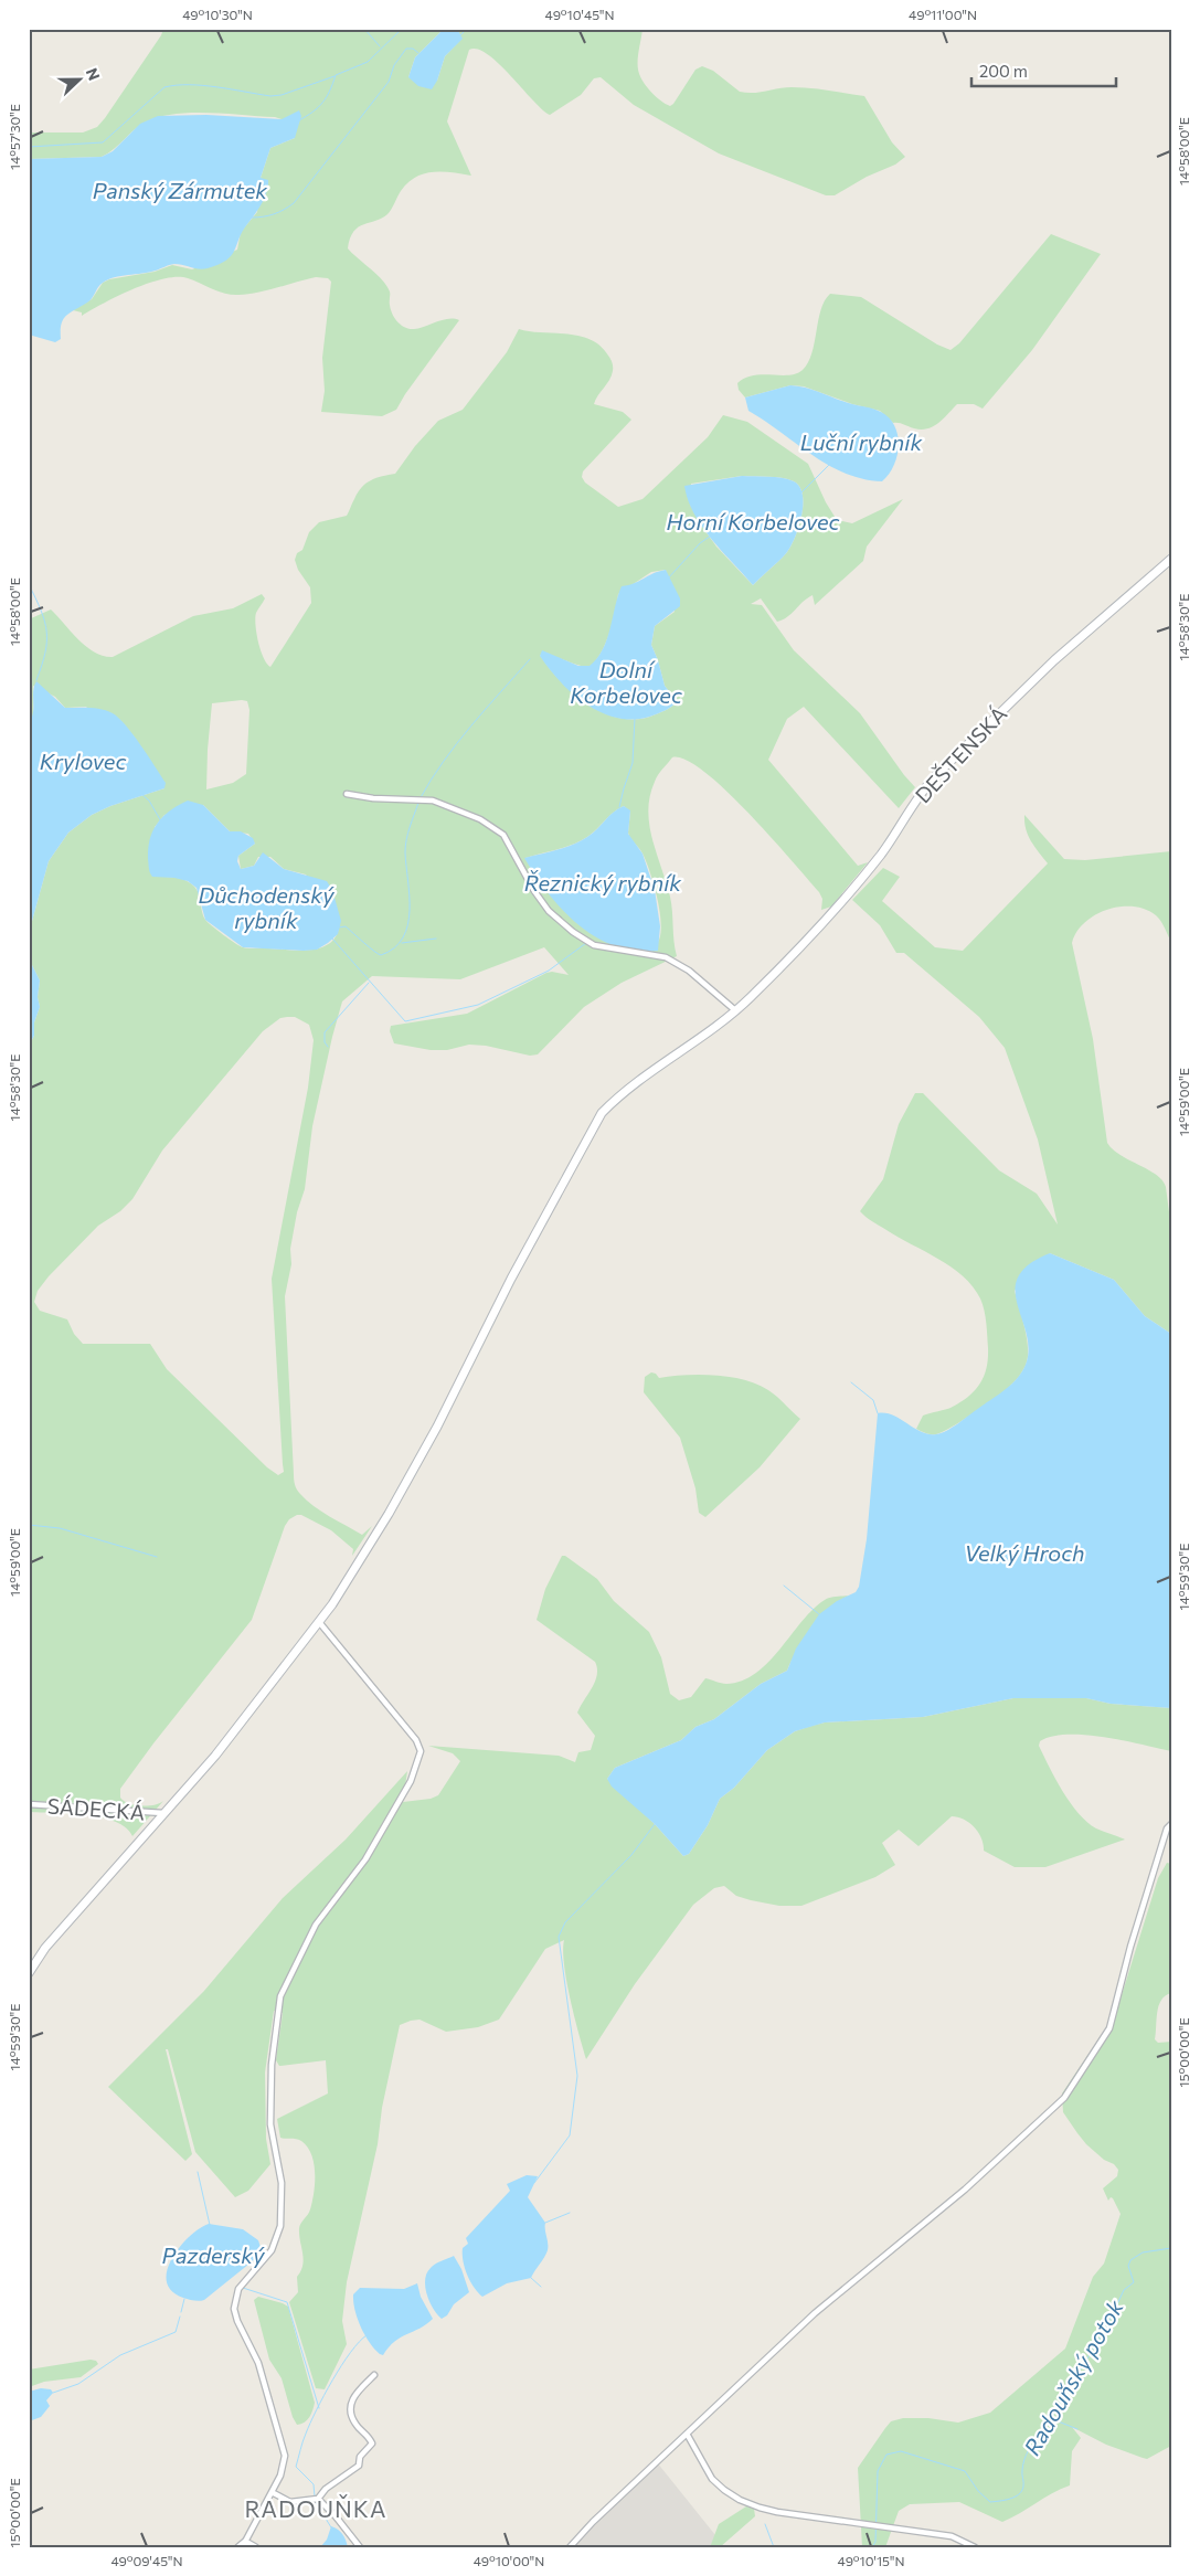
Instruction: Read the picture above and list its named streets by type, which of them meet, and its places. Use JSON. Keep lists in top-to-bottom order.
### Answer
{
  "streets": {
    "main road": ["DEŠTENSKÁ"],
    "street": ["SÁDECKÁ"]
  },
  "crossings": [
    ["DEŠTENSKÁ", "SÁDECKÁ"]
  ],
  "districts": ["RADOUŇKA"],
  "water": [
    "Panský Zármutek",
    "Luční rybník",
    "Horní Korbelovec",
    "Dolní Korbelovec",
    "Krylovec",
    "Řeznický rybník",
    "Důchodenský rybník",
    "Velký Hroch",
    "Pazderský",
    "Radouňský potok"
  ],
  "scale_bar": "200 m",
  "north": "right",
  "coordinates": [
    "49°10'30\"N",
    "49°10'45\"N",
    "49°11'00\"N",
    "14°57'30\"E",
    "14°58'00\"E",
    "14°58'30\"E",
    "14°59'00\"E",
    "14°59'30\"E",
    "15°00'00\"E",
    "49°09'45\"N",
    "49°10'00\"N",
    "49°10'15\"N"
  ]
}
